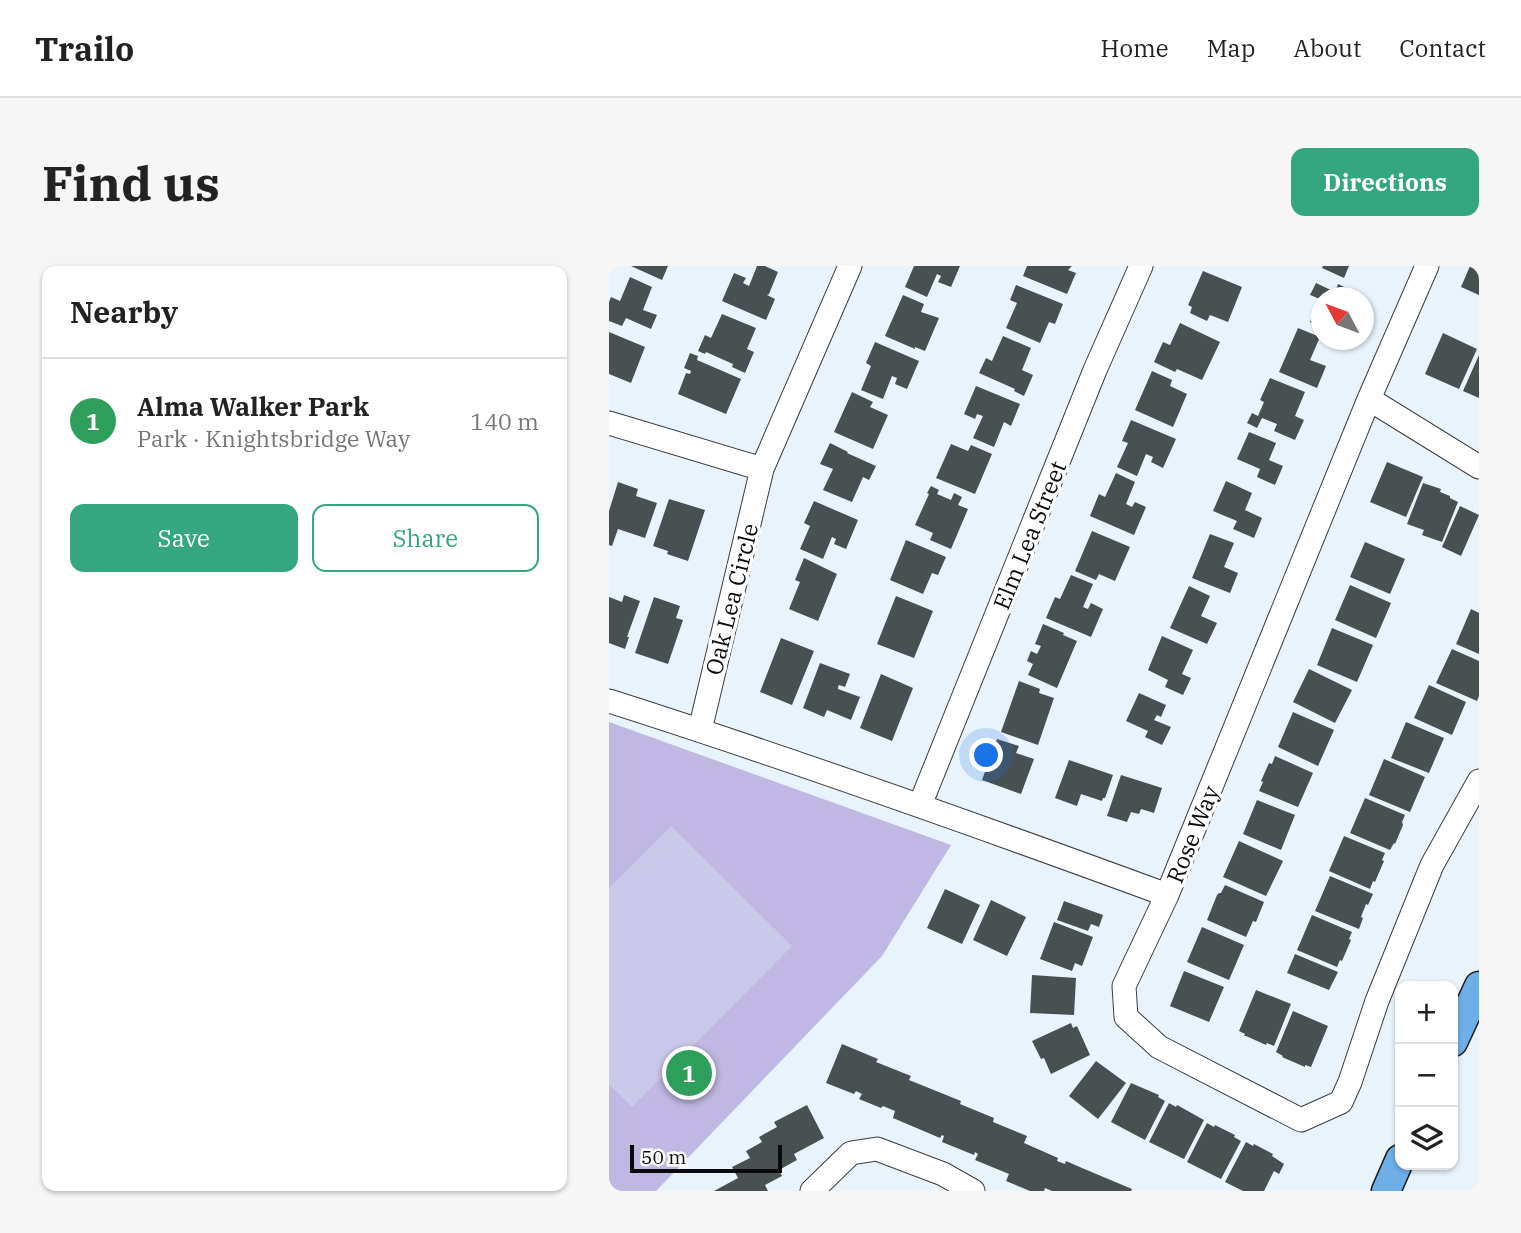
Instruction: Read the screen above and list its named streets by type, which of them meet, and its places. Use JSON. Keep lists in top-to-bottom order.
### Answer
{
  "streets": {
    "street": ["Elm Lea Street", "Oak Lea Circle", "Rose Way"]
  },
  "crossings": [
    ["Elm Lea Street", "Rose Way"],
    ["Oak Lea Circle", "Rose Way"]
  ],
  "scale_bar": "50 m",
  "north": "top left",
  "page": {
    "header": "Trailo",
    "nav": [
      "Home",
      "Map",
      "About",
      "Contact"
    ],
    "buttons": [
      "Directions",
      ["Save", "Share"]
    ],
    "title": "Find us",
    "heading": "Nearby",
    "list": [
      {
        "mark": "1",
        "name": "Alma Walker Park",
        "note": "Park · Knightsbridge Way",
        "value": "140 m"
      }
    ],
    "map_buttons": ["+", "−"],
    "pins": "1",
    "scale": "50 m"
  }
}
